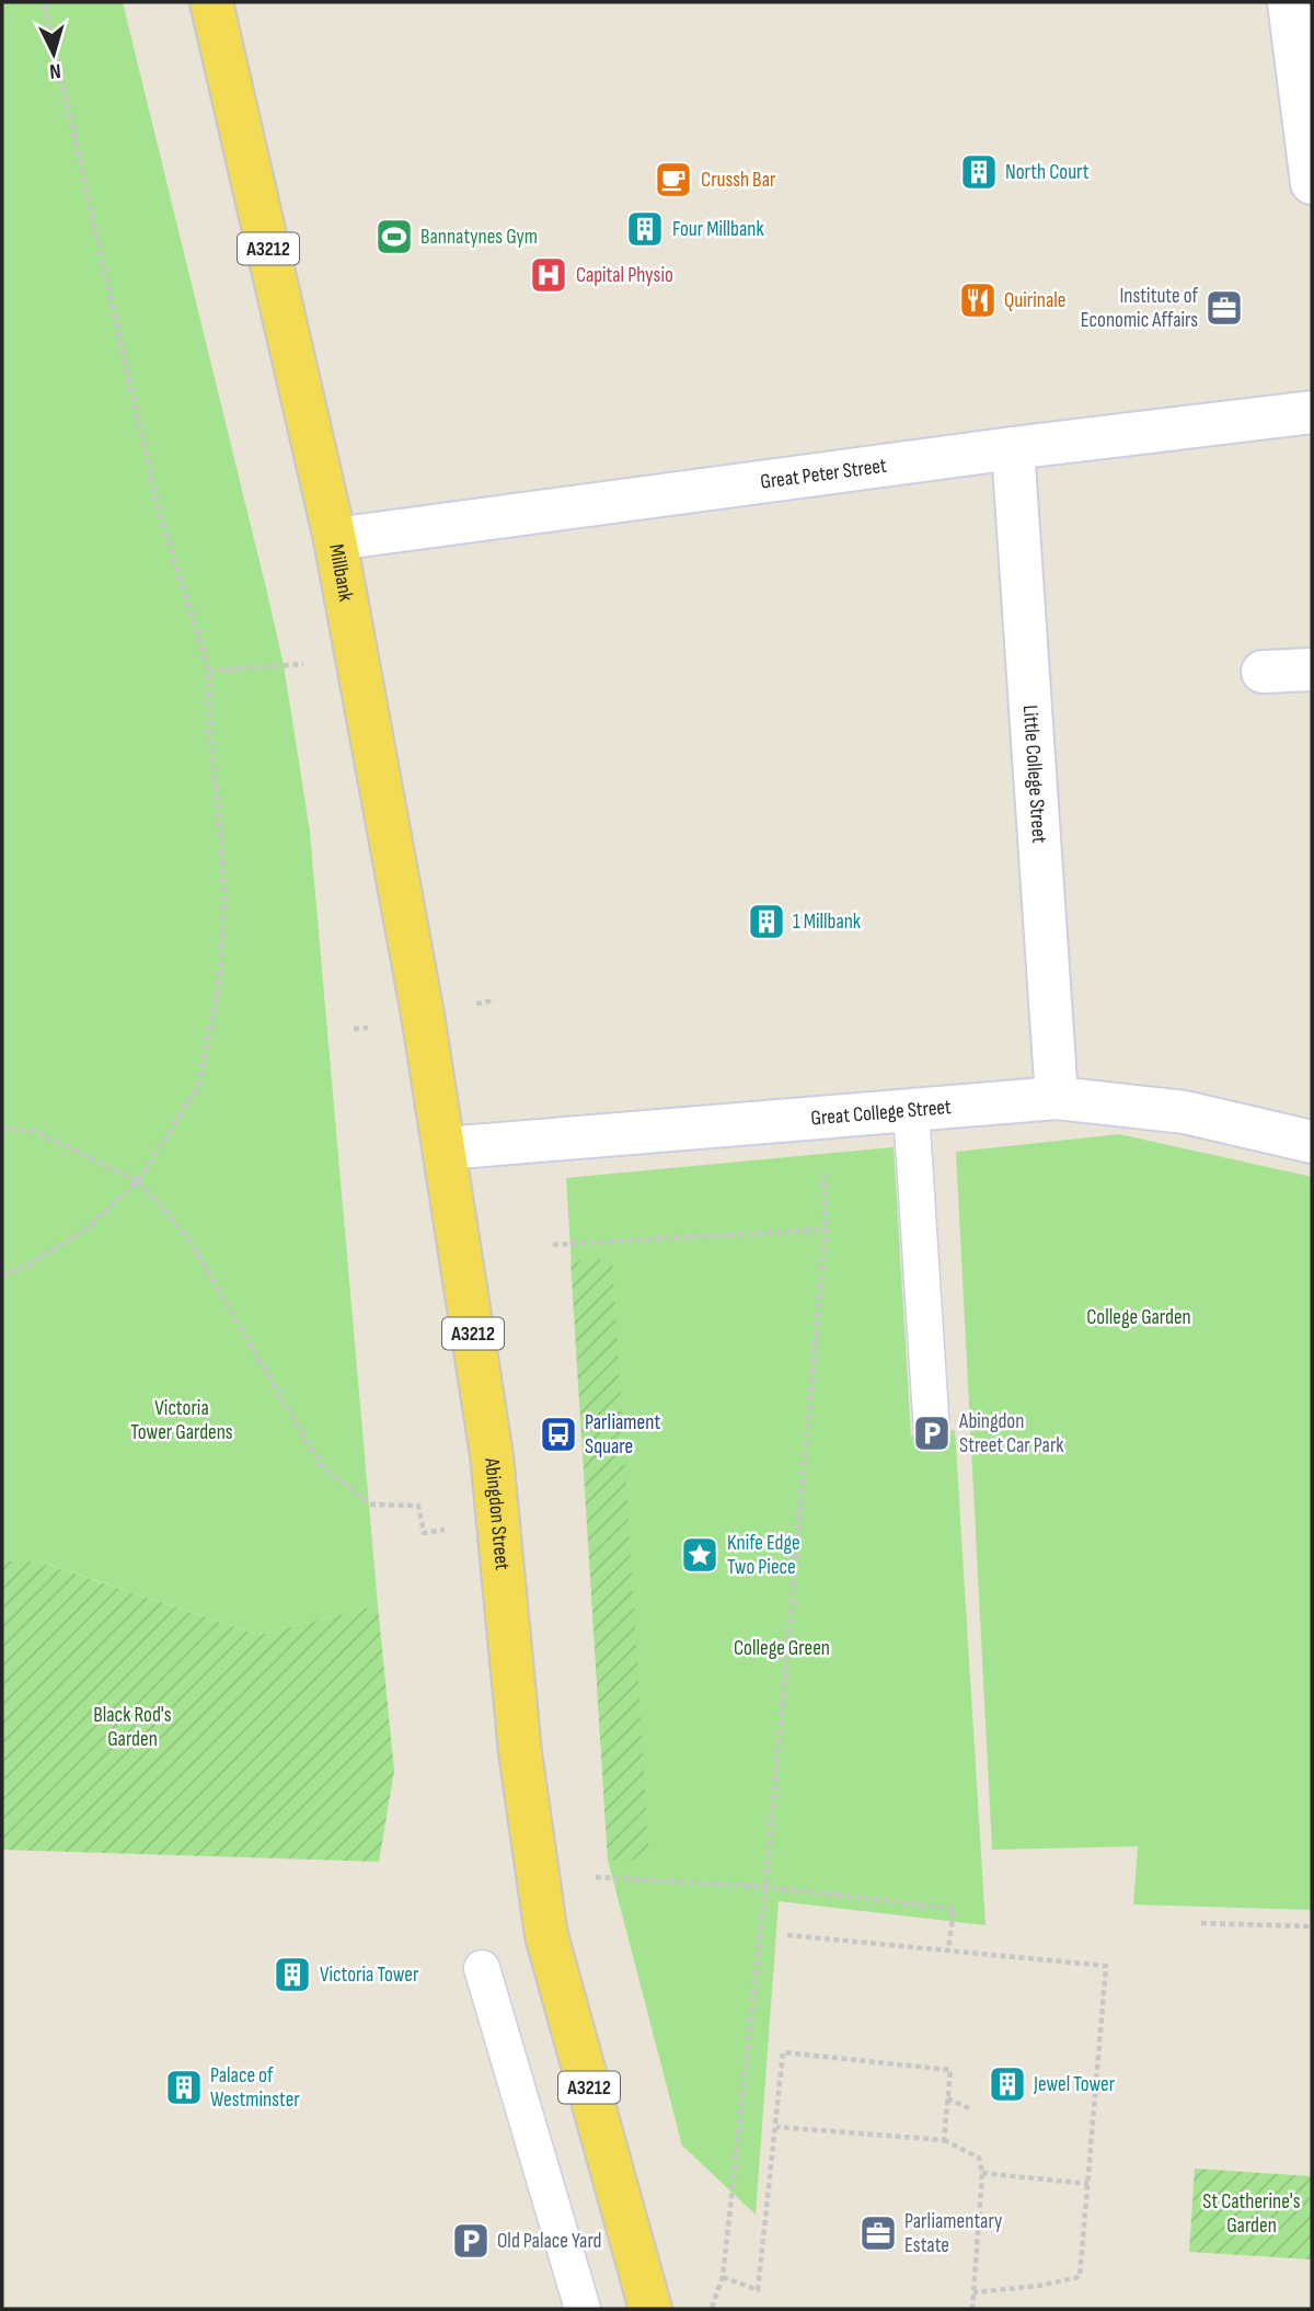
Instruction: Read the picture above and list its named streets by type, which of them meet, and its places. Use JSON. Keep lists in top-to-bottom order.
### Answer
{
  "streets": {
    "main road": ["A3212", "Millbank", "Abingdon Street"],
    "street": ["Great Peter Street", "Little College Street", "Great College Street"]
  },
  "crossings": [
    ["Great Peter Street", "Millbank"],
    ["Great Peter Street", "Little College Street"],
    ["Millbank", "Great College Street"],
    ["Millbank", "Abingdon Street"],
    ["Little College Street", "Great College Street"],
    ["Great College Street", "Abingdon Street"]
  ],
  "parks": [
    "College Garden",
    "Victoria Tower Gardens",
    "College Green",
    "Black Rod's Garden",
    "St Catherine's Garden"
  ],
  "places": {
    "building": [
      "North Court",
      "Four Millbank",
      "1 Millbank",
      "Victoria Tower",
      "Jewel Tower",
      "Palace of Westminster"
    ],
    "cafe": ["Crussh Bar"],
    "sports": ["Bannatynes Gym"],
    "hospital": ["Capital Physio"],
    "restaurant": ["Quirinale"],
    "office": ["Institute of Economic Affairs", "Parliamentary Estate"],
    "parking": ["Abingdon Street Car Park", "Old Palace Yard"],
    "bus stop": ["Parliament Square"],
    "place": ["Knife Edge Two Piece"]
  },
  "north": "bottom"
}
